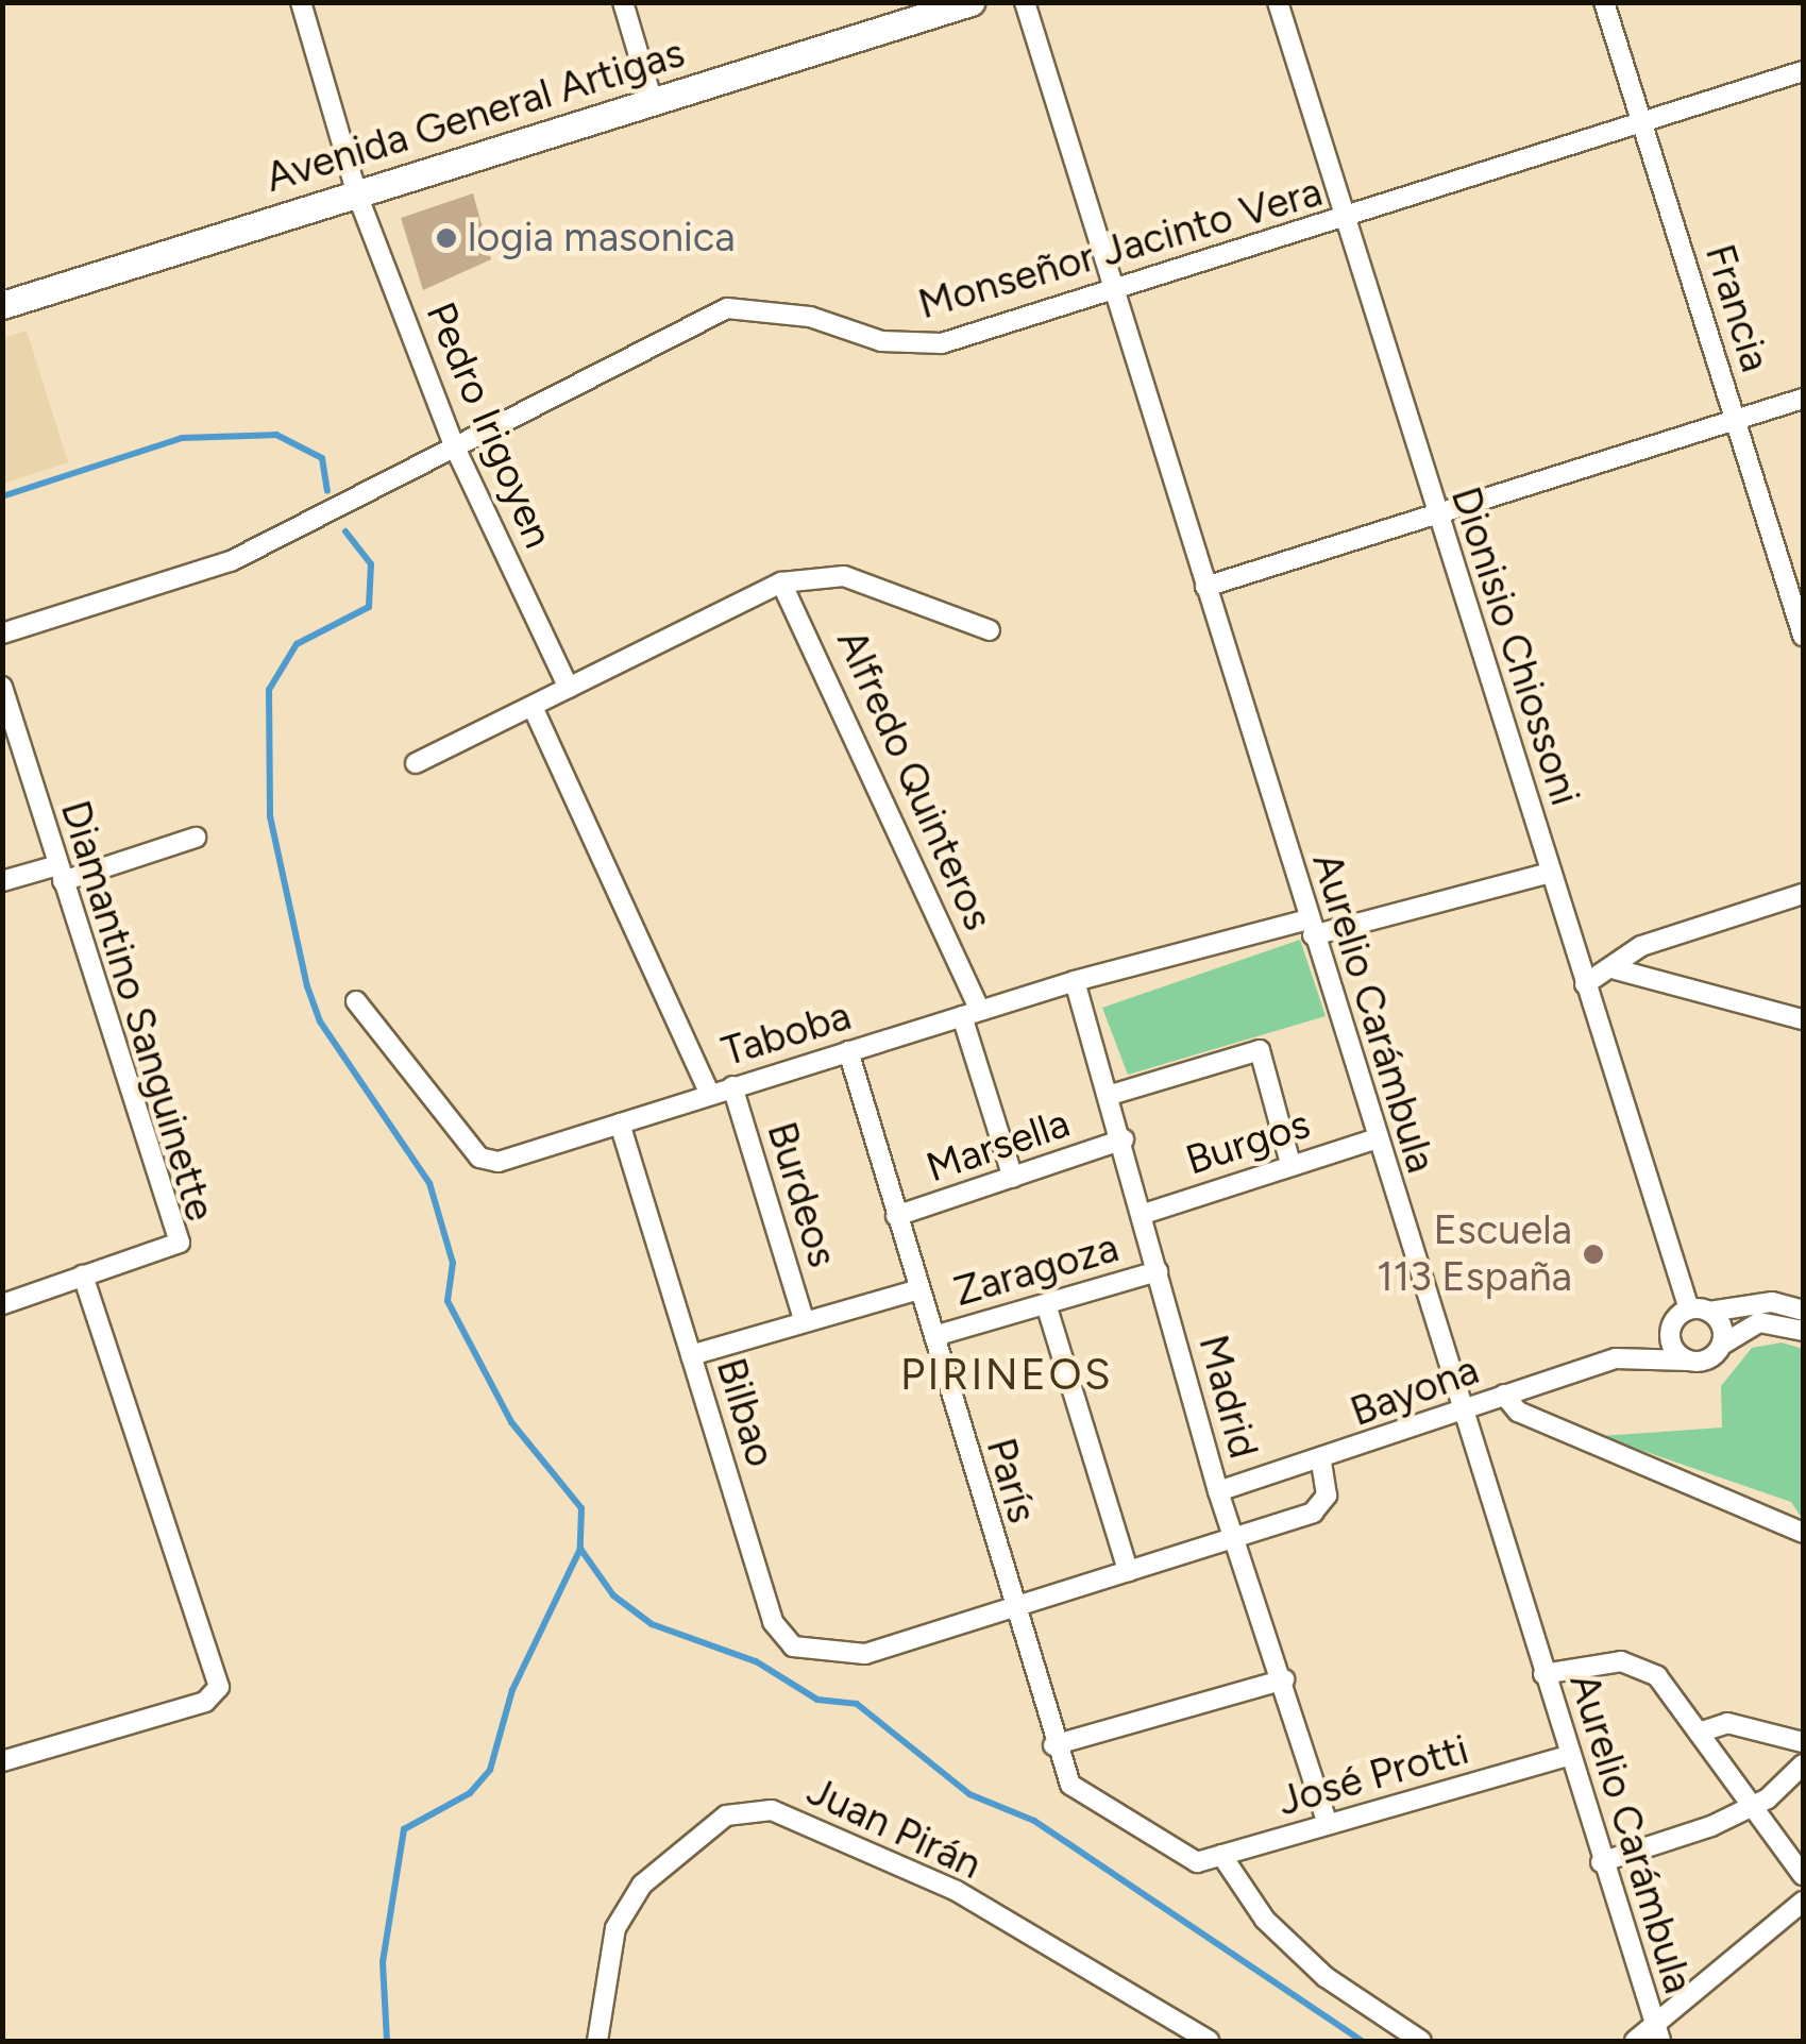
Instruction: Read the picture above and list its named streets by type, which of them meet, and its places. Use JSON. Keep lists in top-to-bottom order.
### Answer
{
  "streets": {
    "main road": ["Avenida General Artigas"],
    "street": [
      "Monseñor Jacinto Vera",
      "Francia",
      "Pedro Irigoyen",
      "Dionisio Chiossoni",
      "Alfredo Quinteros",
      "Diamantino Sanguinette",
      "Aurelio Carámbula",
      "Taboba",
      "Burgos",
      "Marsella",
      "Burdeos",
      "Zaragoza",
      "Bayona",
      "Madrid",
      "Bilbao",
      "París",
      "José Protti",
      "Juan Pirán"
    ]
  },
  "crossings": [
    ["Avenida General Artigas", "Pedro Irigoyen"],
    ["Monseñor Jacinto Vera", "Francia"],
    ["Monseñor Jacinto Vera", "Pedro Irigoyen"],
    ["Monseñor Jacinto Vera", "Dionisio Chiossoni"],
    ["Monseñor Jacinto Vera", "Aurelio Carámbula"],
    ["Dionisio Chiossoni", "Taboba"],
    ["Dionisio Chiossoni", "Bayona"],
    ["Alfredo Quinteros", "Taboba"],
    ["Alfredo Quinteros", "Marsella"],
    ["Aurelio Carámbula", "Taboba"],
    ["Aurelio Carámbula", "Burgos"],
    ["Aurelio Carámbula", "Bayona"],
    ["Aurelio Carámbula", "José Protti"],
    ["Taboba", "Burdeos"],
    ["Taboba", "Madrid"],
    ["Taboba", "Bilbao"],
    ["Taboba", "París"],
    ["Burgos", "Madrid"],
    ["Marsella", "Madrid"],
    ["Marsella", "París"],
    ["Zaragoza", "Madrid"],
    ["Zaragoza", "París"],
    ["Bayona", "Madrid"],
    ["Madrid", "José Protti"],
    ["Bilbao", "París"],
    ["París", "José Protti"]
  ],
  "districts": ["PIRINEOS"],
  "places": ["logia masonica", "Escuela 113 España"]
}
